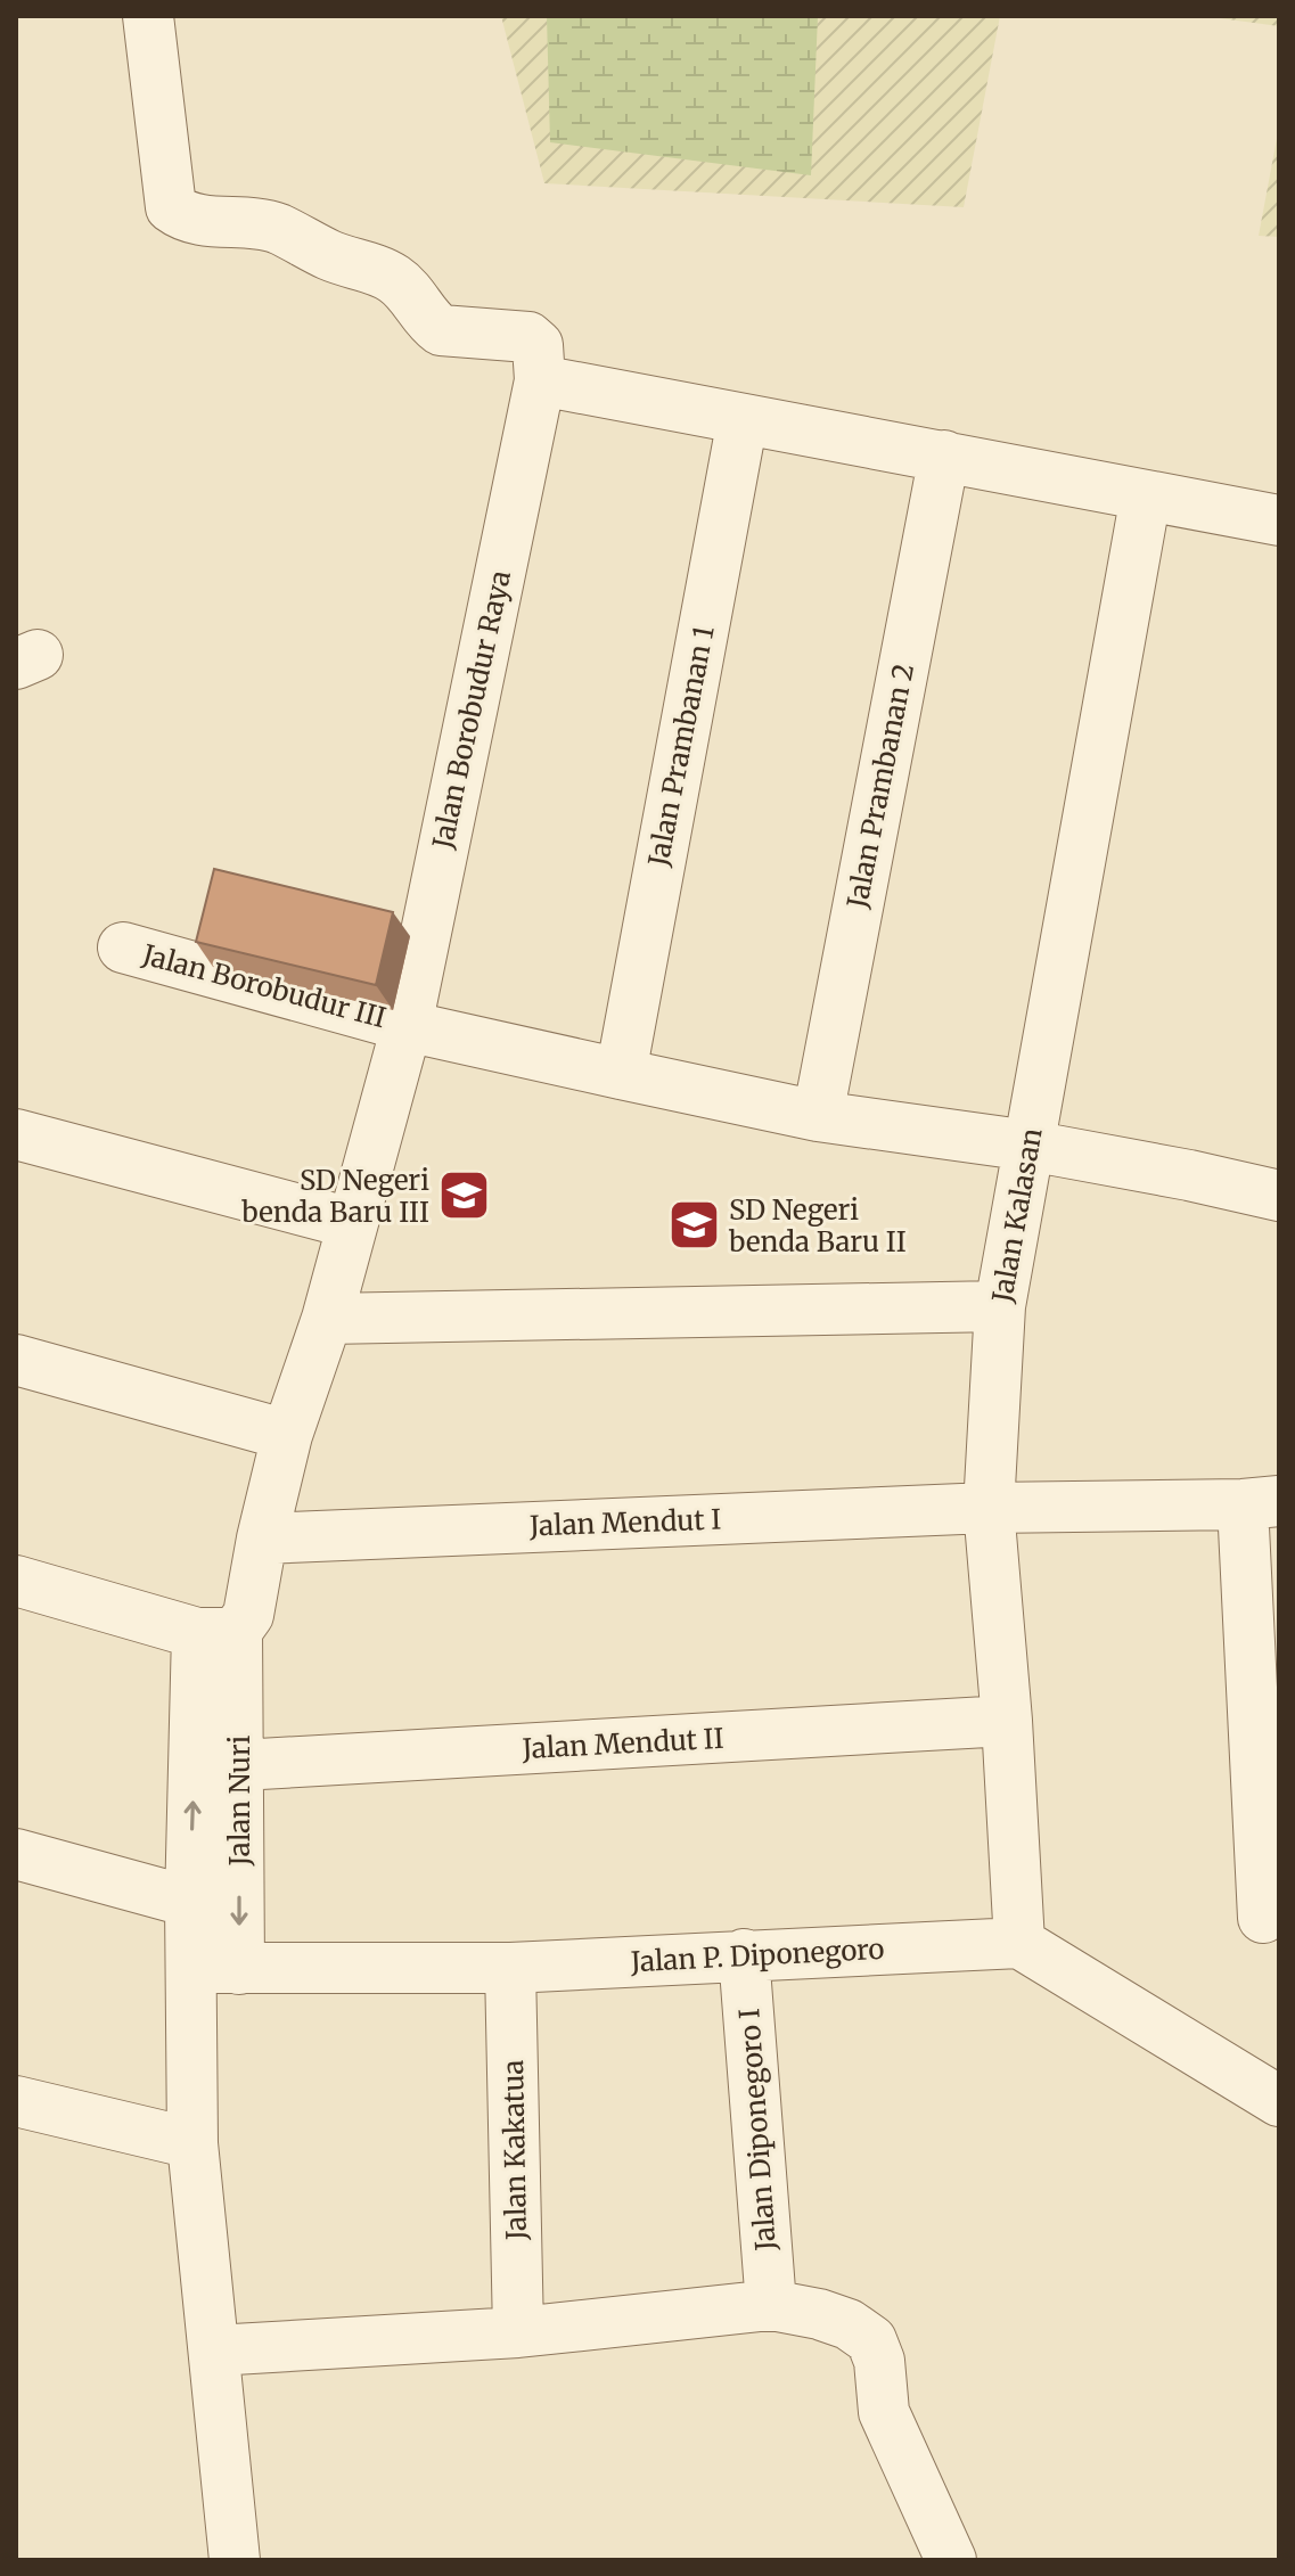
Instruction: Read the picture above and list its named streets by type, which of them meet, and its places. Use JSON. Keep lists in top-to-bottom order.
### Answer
{
  "streets": {
    "street": [
      "Jalan Borobudur Raya",
      "Jalan Prambanan 1",
      "Jalan Prambanan 2",
      "Jalan Borobudur III",
      "Jalan Kalasan",
      "Jalan Mendut I",
      "Jalan Mendut II",
      "Jalan Nuri",
      "Jalan P. Diponegoro",
      "Jalan Diponegoro I",
      "Jalan Kakatua"
    ]
  },
  "crossings": [
    ["Jalan Borobudur Raya", "Jalan Borobudur III"],
    ["Jalan Borobudur Raya", "Jalan Mendut I"],
    ["Jalan Borobudur Raya", "Jalan Nuri"],
    ["Jalan Prambanan 1", "Jalan Borobudur III"],
    ["Jalan Prambanan 2", "Jalan Borobudur III"],
    ["Jalan Borobudur III", "Jalan Kalasan"],
    ["Jalan Kalasan", "Jalan Mendut I"],
    ["Jalan Kalasan", "Jalan Mendut II"],
    ["Jalan Kalasan", "Jalan P. Diponegoro"],
    ["Jalan Mendut II", "Jalan Nuri"],
    ["Jalan Nuri", "Jalan P. Diponegoro"],
    ["Jalan P. Diponegoro", "Jalan Diponegoro I"],
    ["Jalan P. Diponegoro", "Jalan Kakatua"]
  ],
  "places": {
    "school or university": ["SD Negeri benda Baru III", "SD Negeri benda Baru II"]
  }
}
